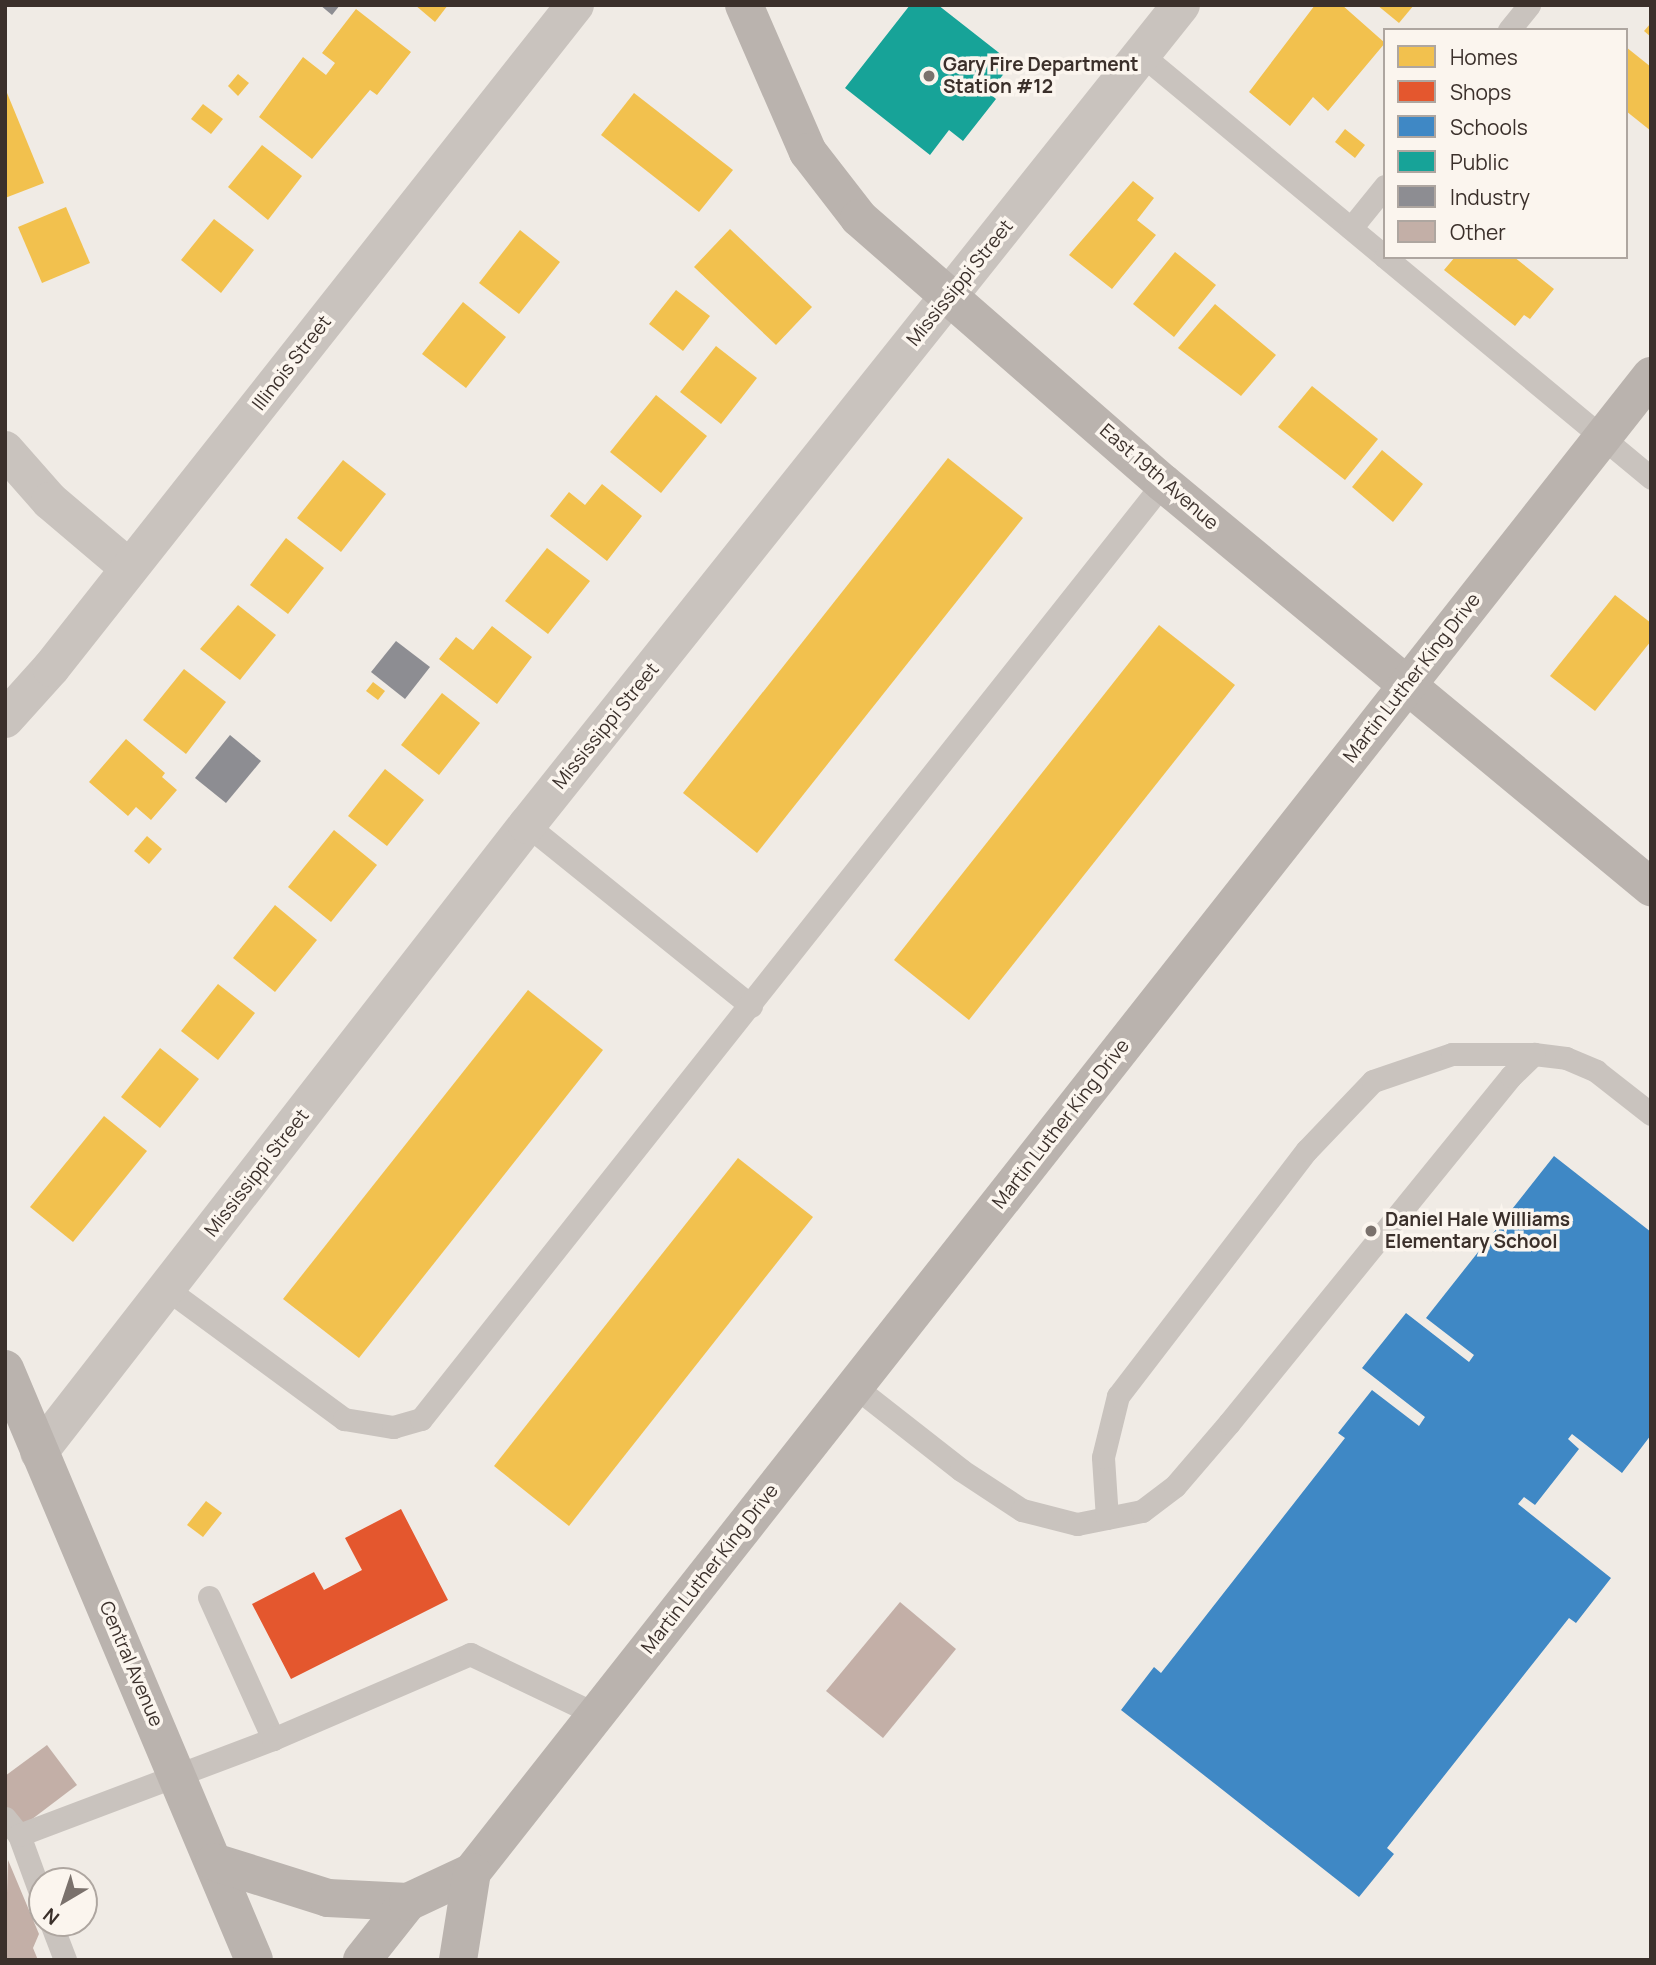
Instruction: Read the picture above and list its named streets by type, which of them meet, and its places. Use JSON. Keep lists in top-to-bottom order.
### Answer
{
  "streets": {
    "main road": ["East 19th Avenue", "Martin Luther King Drive", "Central Avenue"],
    "street": ["Mississippi Street", "Illinois Street"]
  },
  "crossings": [
    ["Mississippi Street", "East 19th Avenue"],
    ["Mississippi Street", "Central Avenue"],
    ["East 19th Avenue", "Martin Luther King Drive"]
  ],
  "places": ["Gary Fire Department Station #12", "Daniel Hale Williams Elementary School"],
  "legend": [
    "Homes",
    "Shops",
    "Schools",
    "Public",
    "Industry",
    "Other"
  ],
  "north": "bottom left"
}
